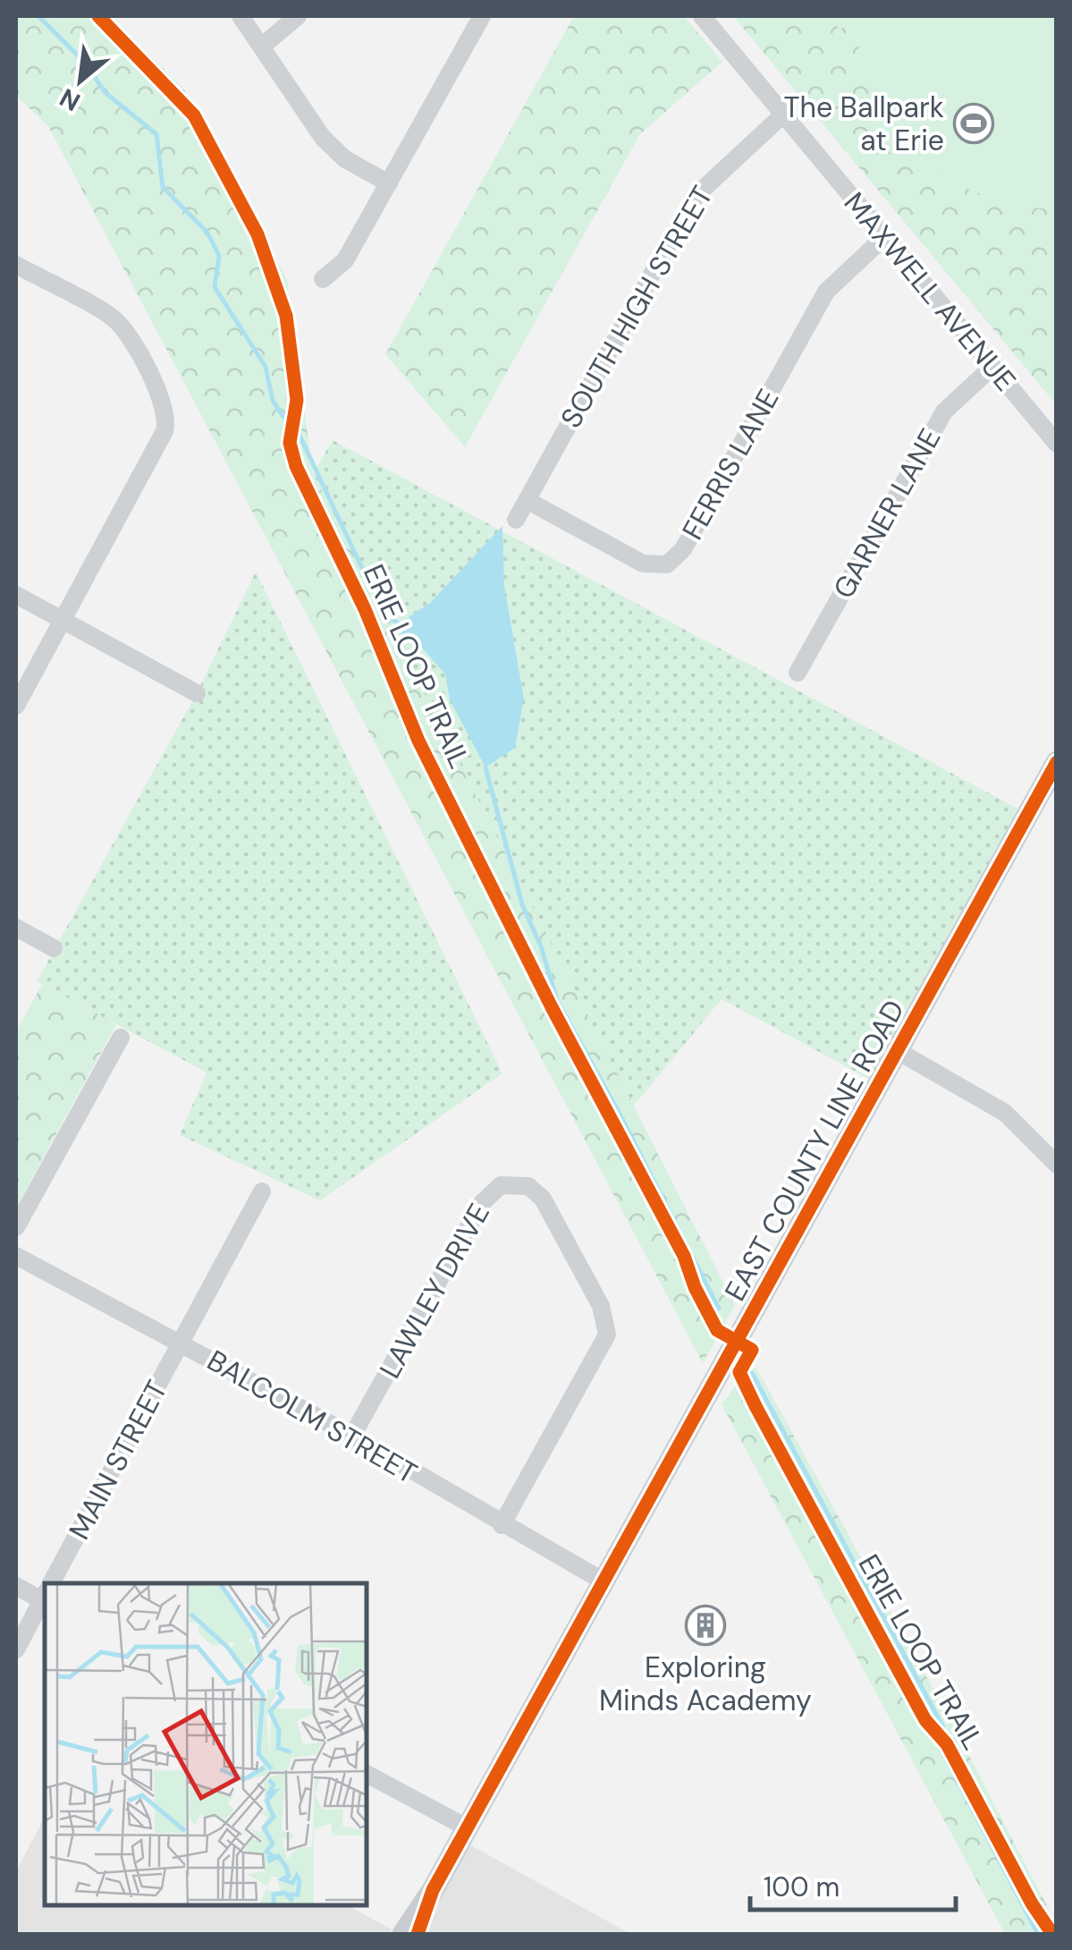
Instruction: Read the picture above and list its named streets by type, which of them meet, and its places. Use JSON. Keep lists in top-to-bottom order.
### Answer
{
  "streets": {
    "main road": ["EAST COUNTY LINE ROAD"],
    "street": [
      "MAXWELL AVENUE",
      "SOUTH HIGH STREET",
      "FERRIS LANE",
      "GARNER LANE",
      "LAWLEY DRIVE",
      "BALCOLM STREET",
      "MAIN STREET"
    ],
    "cycle path": ["ERIE LOOP TRAIL"]
  },
  "crossings": [
    ["MAXWELL AVENUE", "SOUTH HIGH STREET"],
    ["MAXWELL AVENUE", "FERRIS LANE"],
    ["MAXWELL AVENUE", "GARNER LANE"],
    ["SOUTH HIGH STREET", "FERRIS LANE"],
    ["EAST COUNTY LINE ROAD", "BALCOLM STREET"],
    ["LAWLEY DRIVE", "BALCOLM STREET"],
    ["BALCOLM STREET", "MAIN STREET"]
  ],
  "places": {
    "sports": ["The Ballpark at Erie"],
    "building": ["Exploring Minds Academy"]
  },
  "scale_bar": "100 m",
  "north": "bottom left"
}
